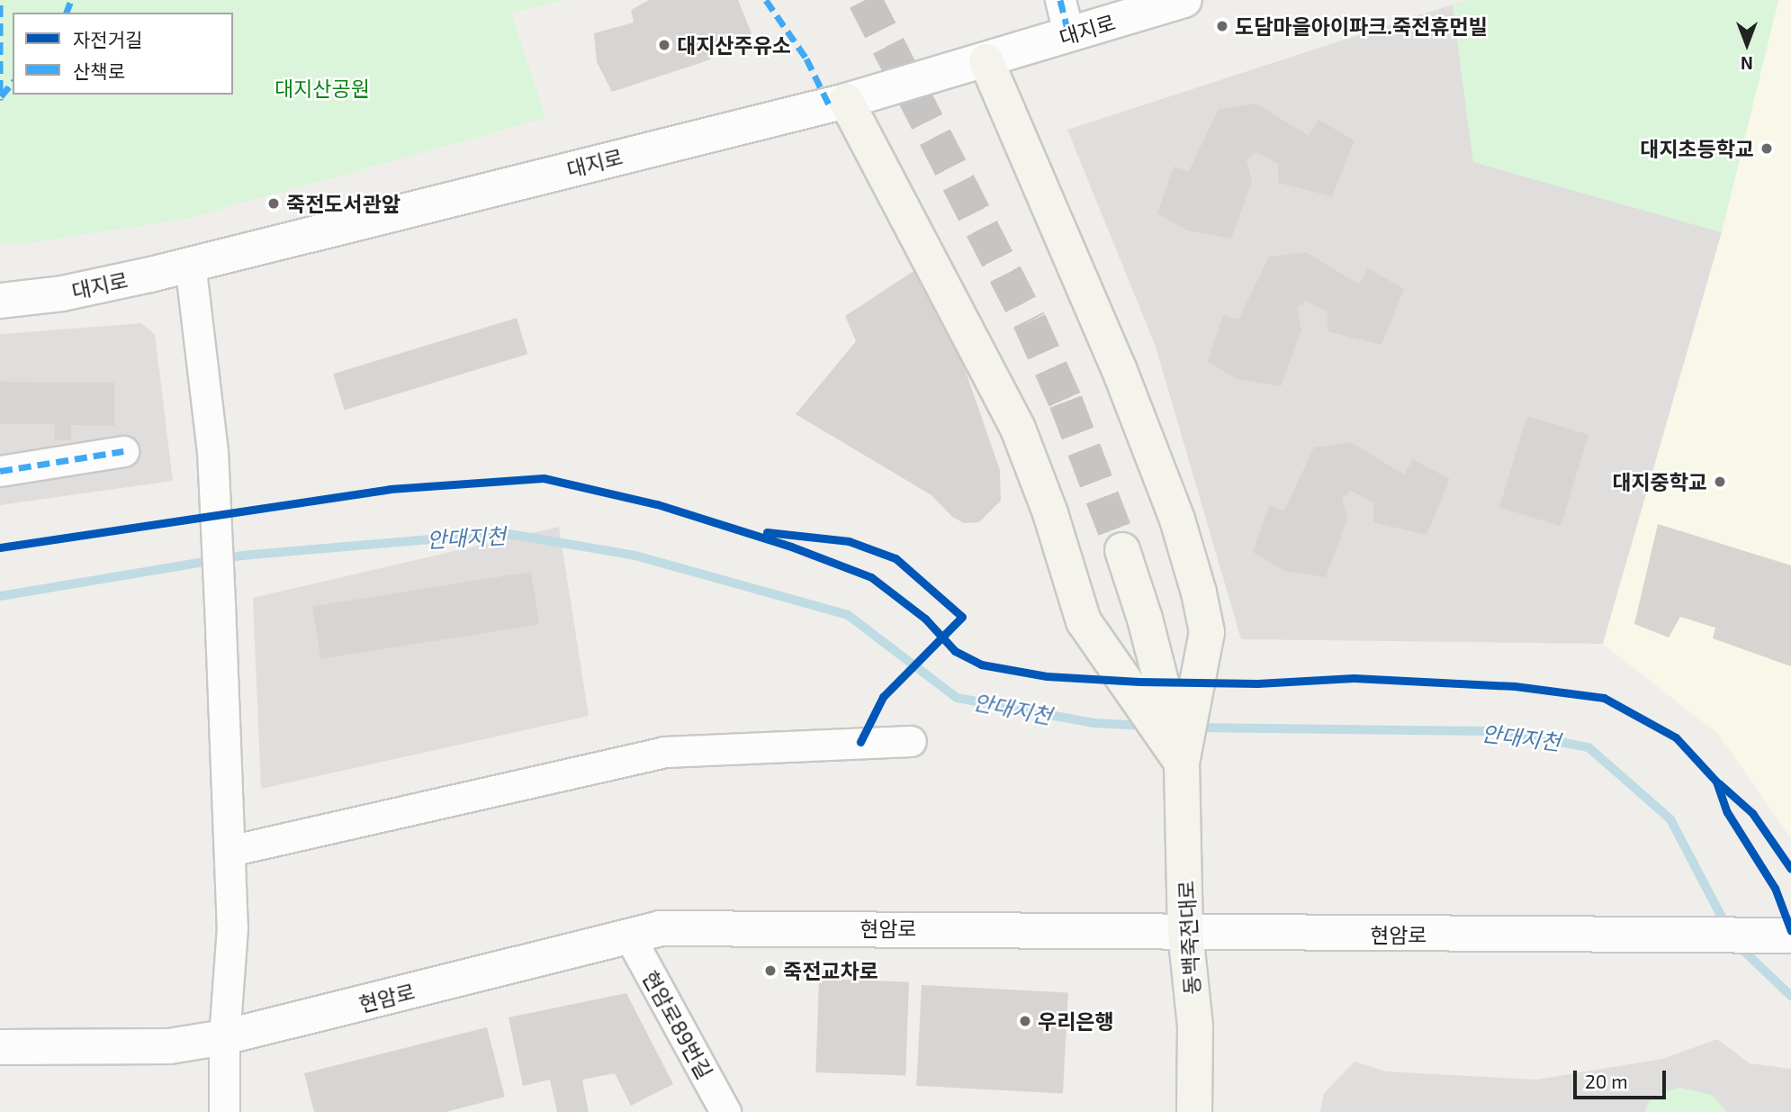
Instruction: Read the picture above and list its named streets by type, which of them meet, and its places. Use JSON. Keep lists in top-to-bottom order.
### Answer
{
  "streets": {
    "main road": ["동백죽전대로"],
    "street": ["대지로", "현암로", "현암로89번길"]
  },
  "crossings": [
    ["현암로", "동백죽전대로"],
    ["현암로", "현암로89번길"]
  ],
  "water": ["안대지천"],
  "parks": ["대지산공원"],
  "places": [
    "도담마을아이파크.죽전휴먼빌",
    "대지산주유소",
    "대지초등학교",
    "죽전도서관앞",
    "대지중학교",
    "죽전교차로",
    "우리은행"
  ],
  "legend": ["자전거길", "산책로"],
  "scale_bar": "20 m",
  "north": "bottom"
}
